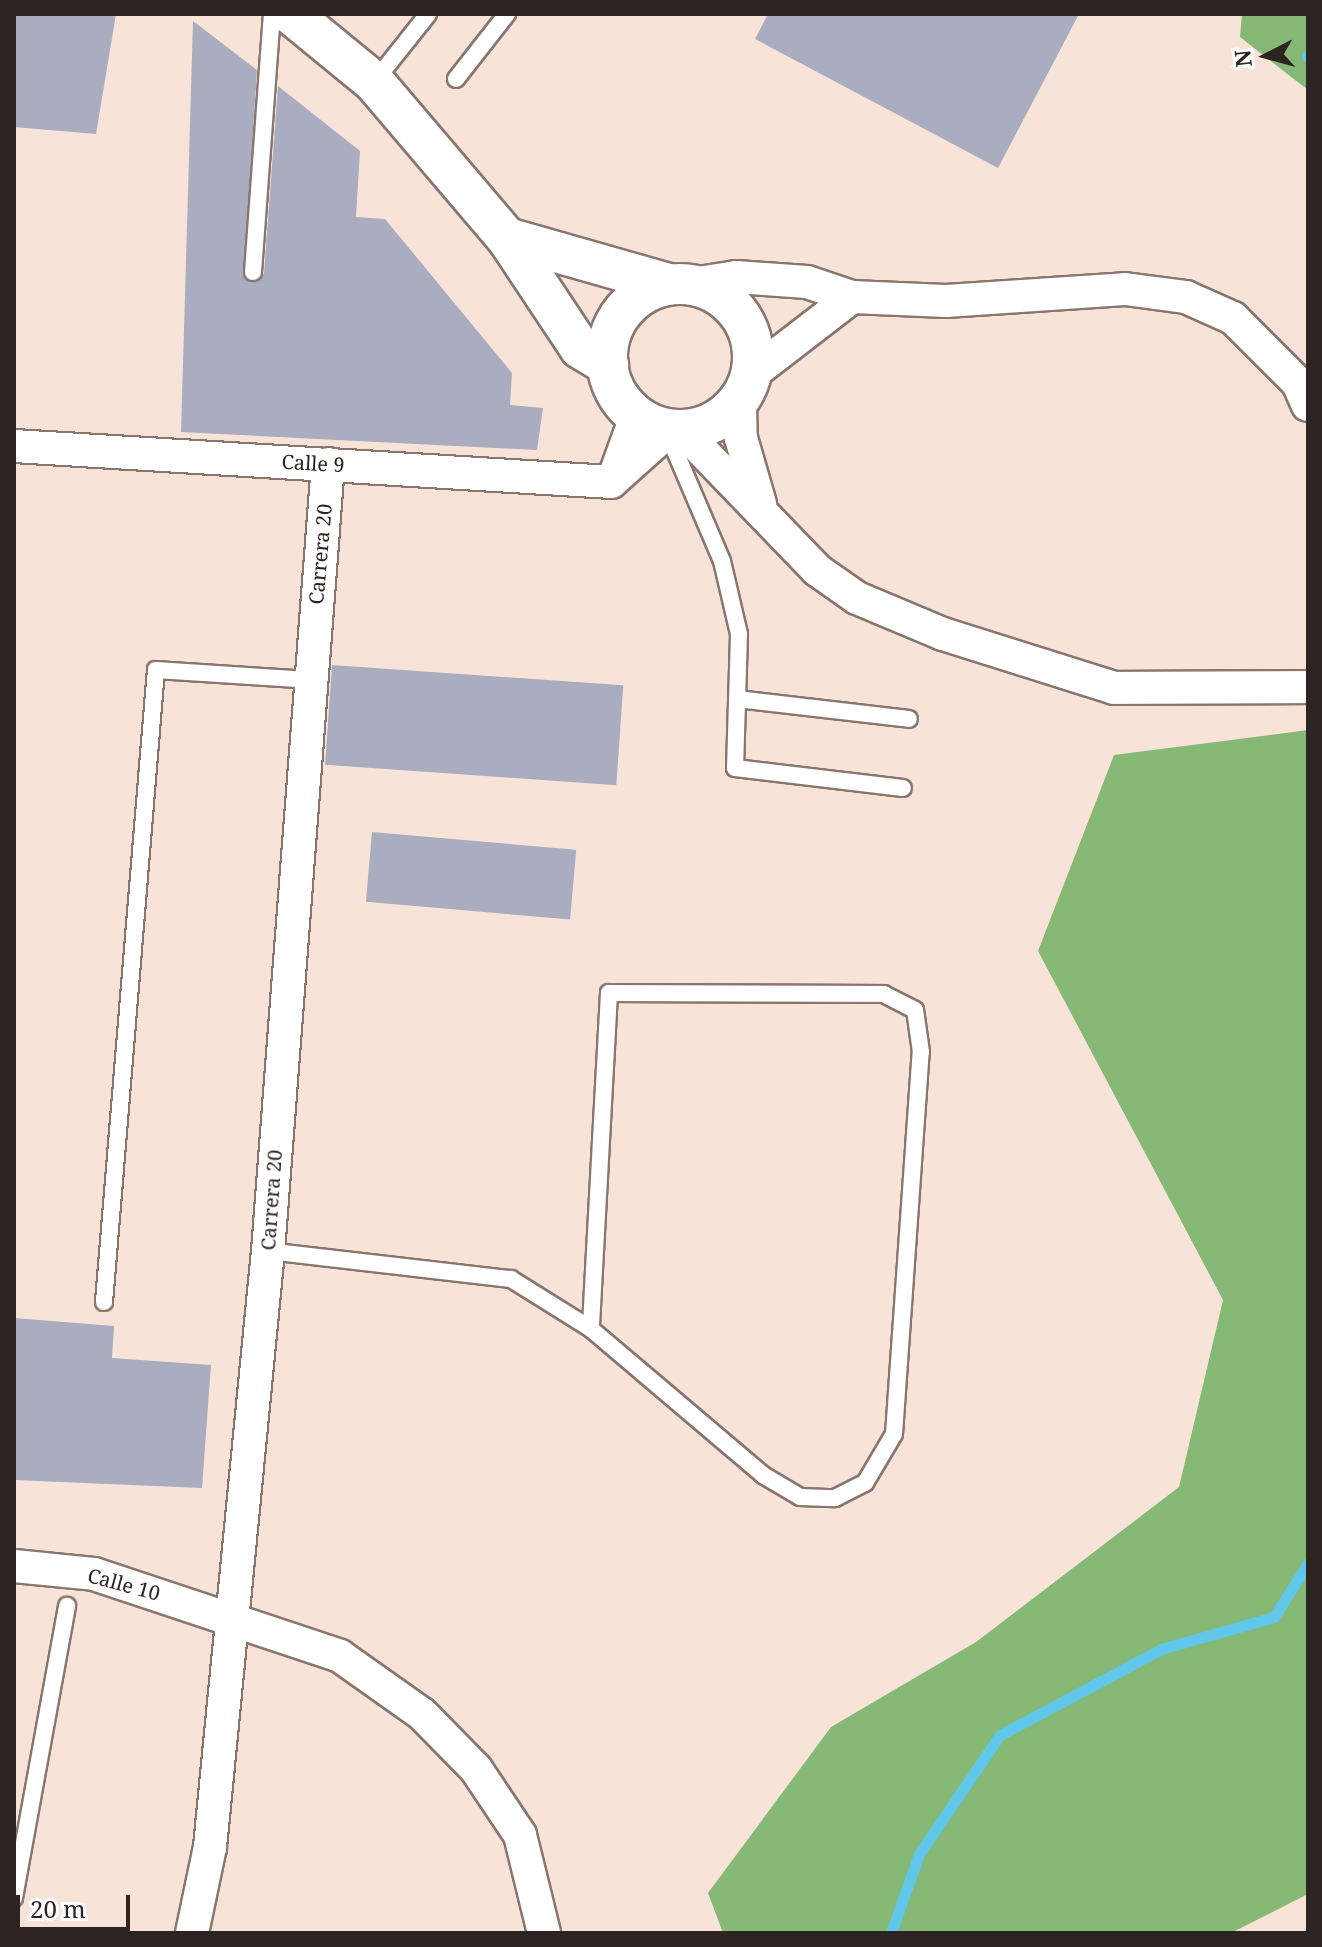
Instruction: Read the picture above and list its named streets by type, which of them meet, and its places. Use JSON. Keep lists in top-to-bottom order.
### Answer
{
  "streets": {
    "street": ["Calle 9", "Carrera 20", "Calle 10"]
  },
  "crossings": [
    ["Calle 9", "Carrera 20"],
    ["Carrera 20", "Calle 10"]
  ],
  "scale_bar": "20 m",
  "north": "left"
}
